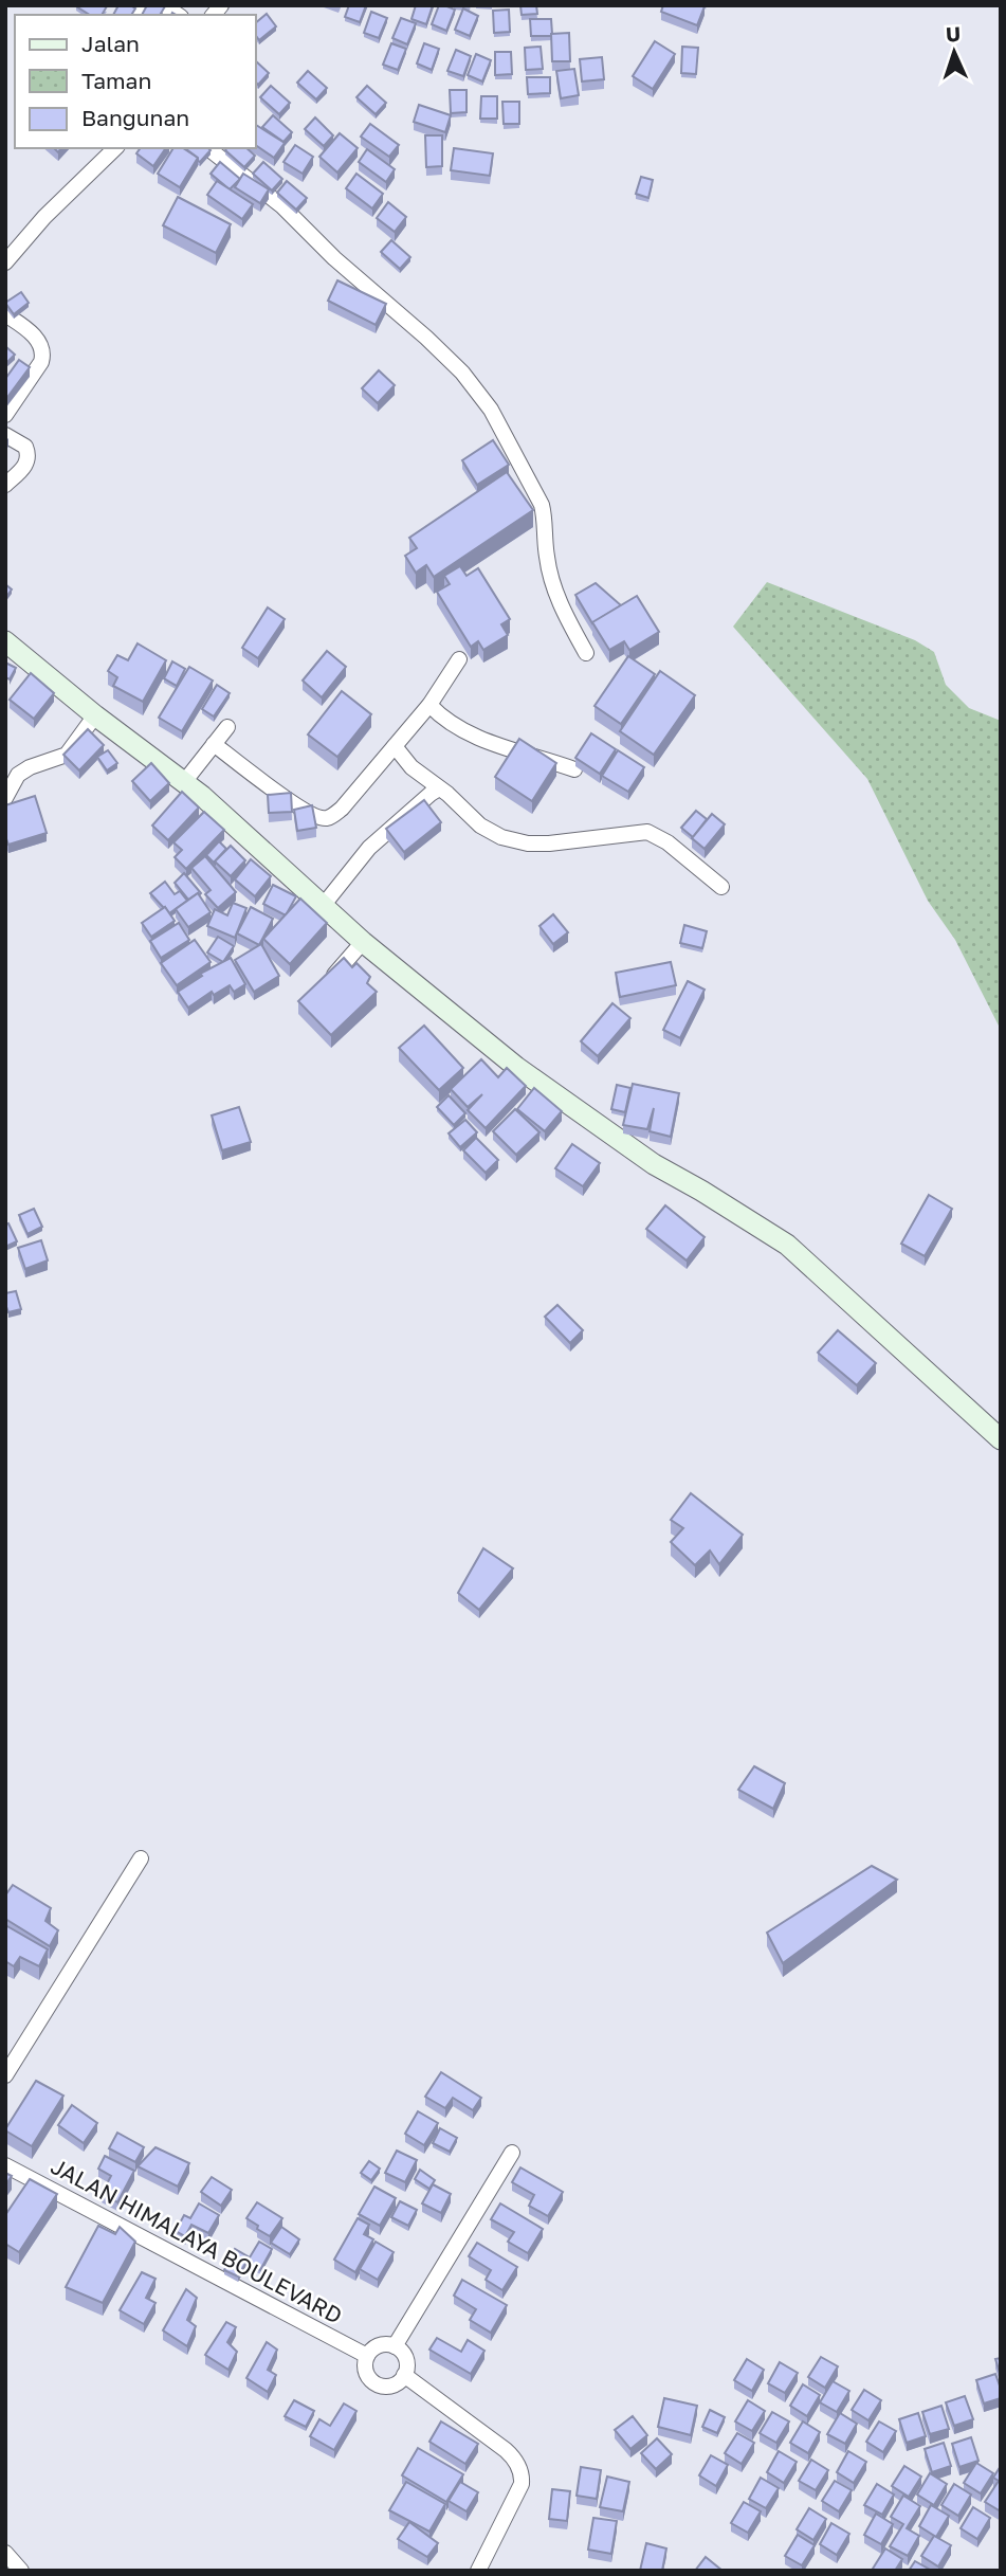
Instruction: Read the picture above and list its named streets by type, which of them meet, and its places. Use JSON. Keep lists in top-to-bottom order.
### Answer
{
  "streets": {
    "street": ["JALAN HIMALAYA BOULEVARD"]
  },
  "legend": ["Jalan", "Taman", "Bangunan"],
  "north": "top"
}
